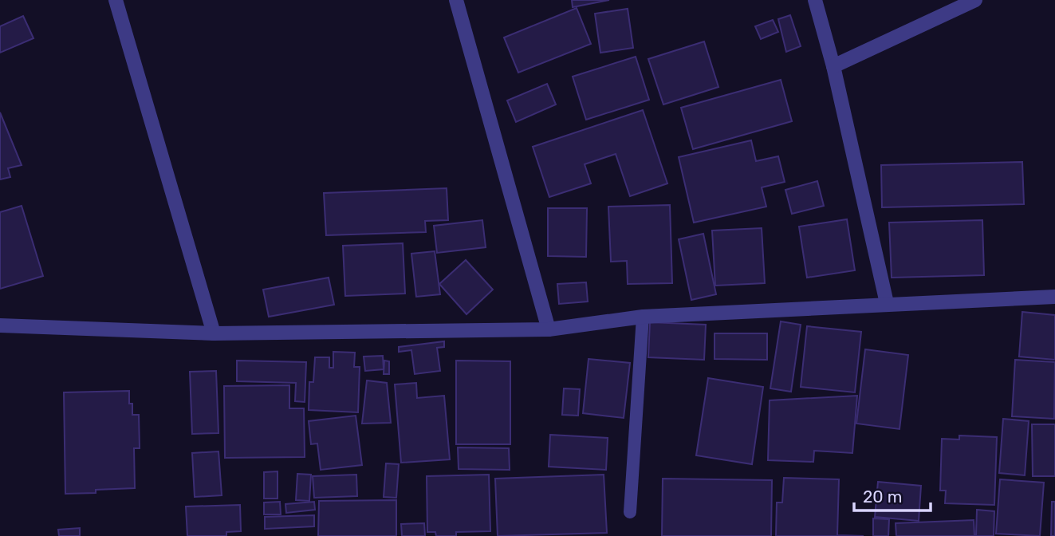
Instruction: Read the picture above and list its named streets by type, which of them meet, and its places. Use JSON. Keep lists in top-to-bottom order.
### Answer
{
  "scale_bar": "20 m"
}
